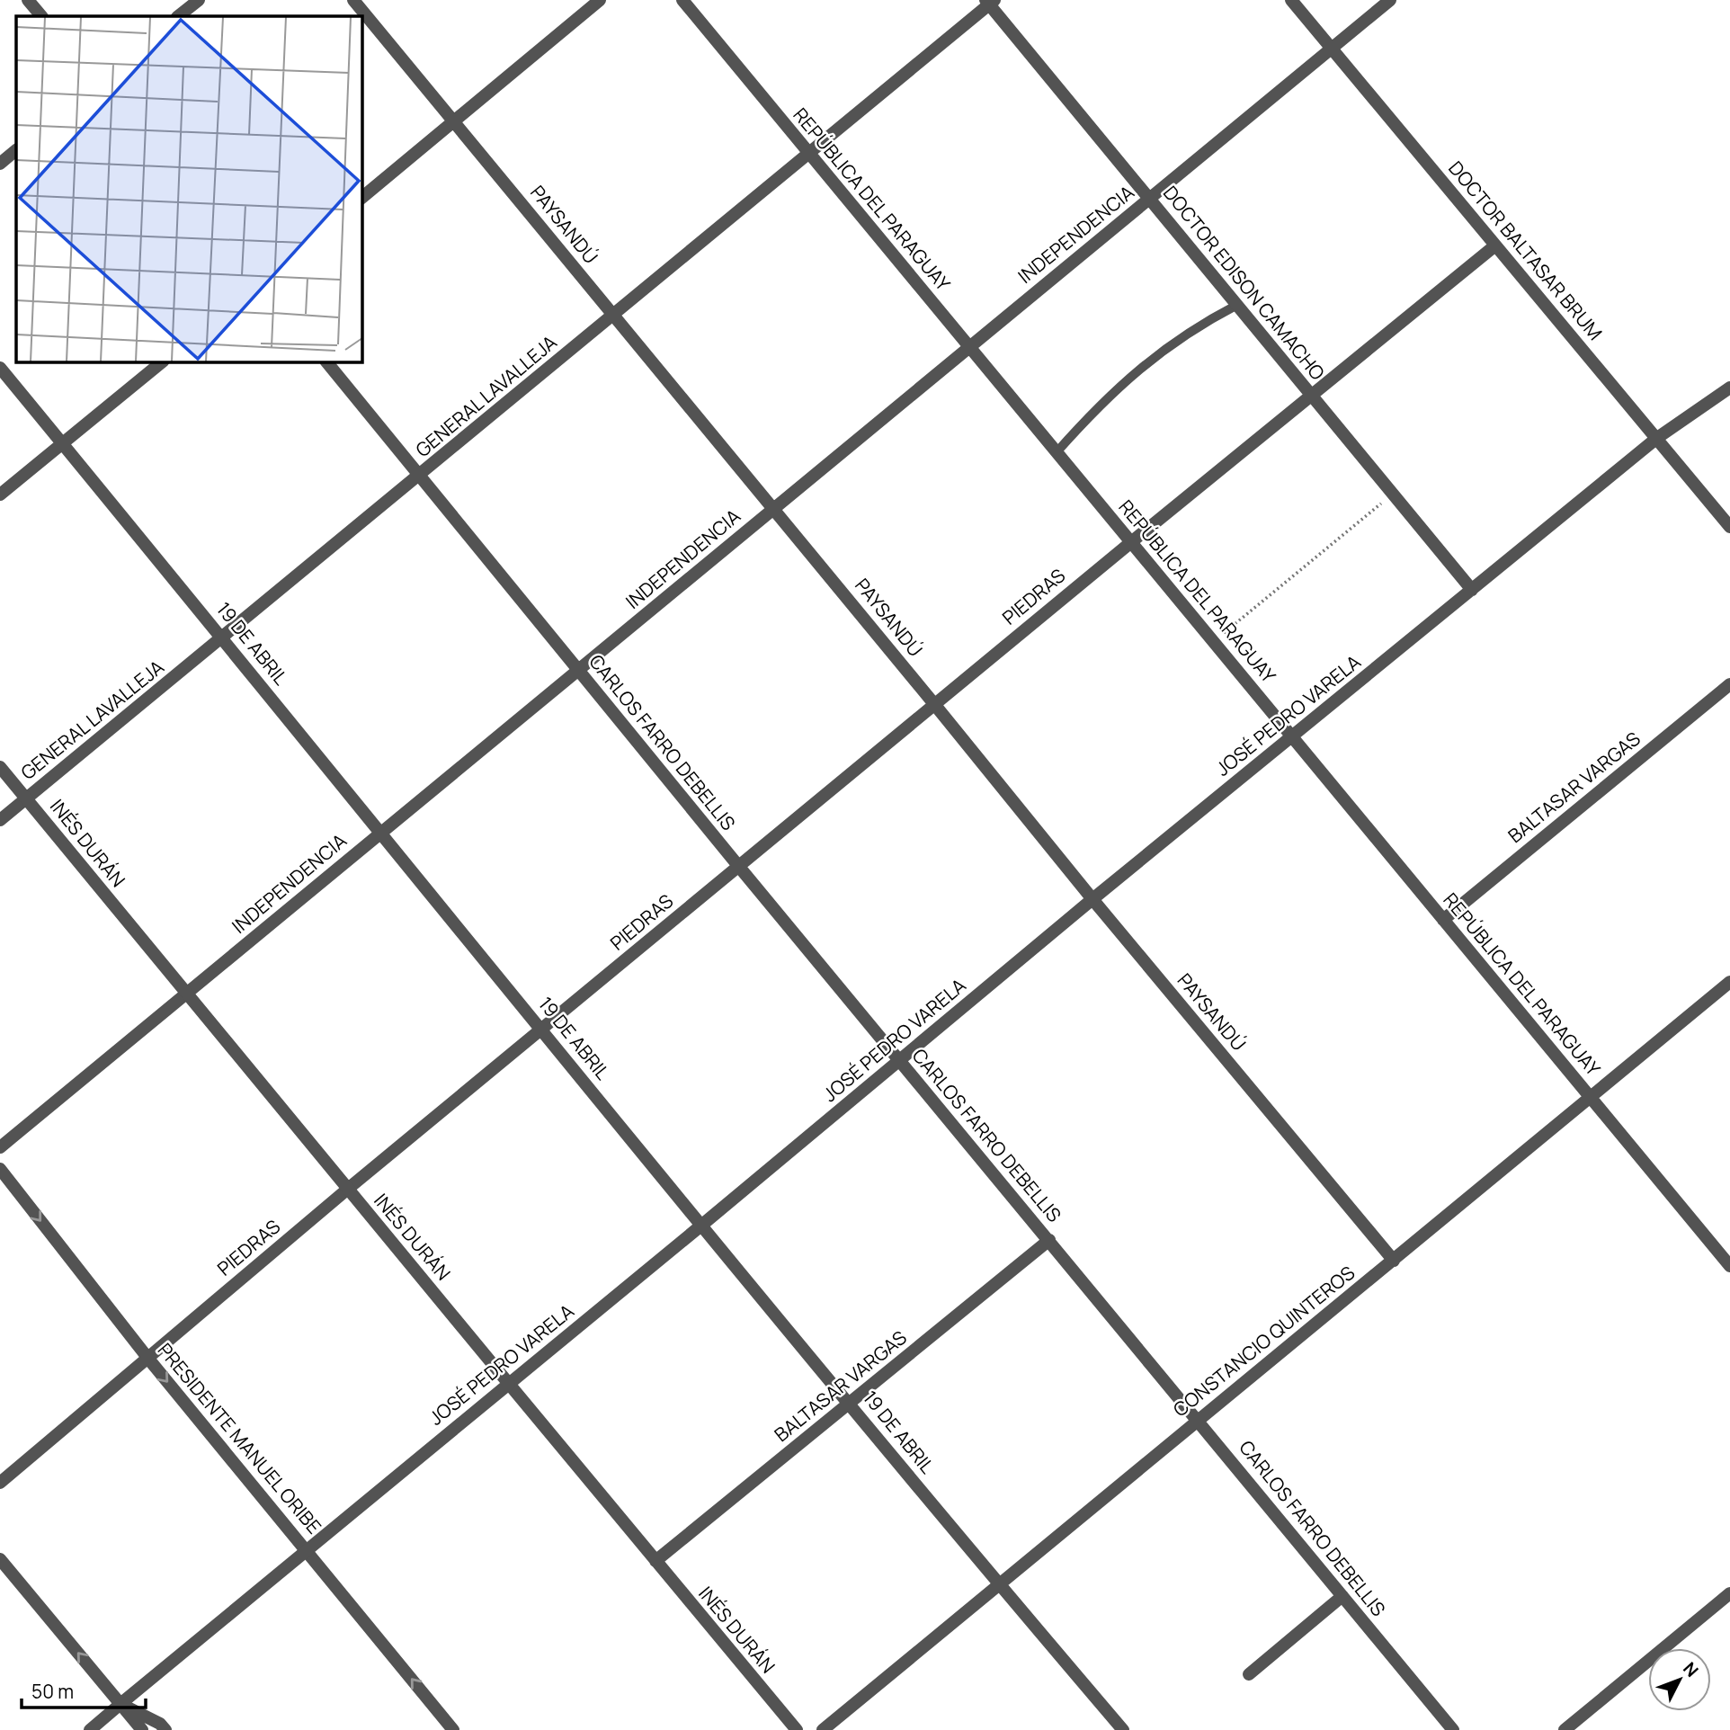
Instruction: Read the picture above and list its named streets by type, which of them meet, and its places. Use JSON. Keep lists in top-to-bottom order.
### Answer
{
  "streets": {
    "street": [
      "REPÚBLICA DEL PARAGUAY",
      "PAYSANDÚ",
      "INDEPENDENCIA",
      "DOCTOR BALTASAR BRUM",
      "DOCTOR EDISON CAMACHO",
      "GENERAL LAVALLEJA",
      "PIEDRAS",
      "19 DE ABRIL",
      "JOSÉ PEDRO VARELA",
      "CARLOS FARRO DEBELLIS",
      "BALTASAR VARGAS",
      "INÉS DURÁN",
      "CONSTANCIO QUINTEROS",
      "PRESIDENTE MANUEL ORIBE"
    ]
  },
  "crossings": [
    ["REPÚBLICA DEL PARAGUAY", "INDEPENDENCIA"],
    ["REPÚBLICA DEL PARAGUAY", "GENERAL LAVALLEJA"],
    ["REPÚBLICA DEL PARAGUAY", "PIEDRAS"],
    ["REPÚBLICA DEL PARAGUAY", "JOSÉ PEDRO VARELA"],
    ["REPÚBLICA DEL PARAGUAY", "BALTASAR VARGAS"],
    ["REPÚBLICA DEL PARAGUAY", "CONSTANCIO QUINTEROS"],
    ["PAYSANDÚ", "INDEPENDENCIA"],
    ["PAYSANDÚ", "GENERAL LAVALLEJA"],
    ["PAYSANDÚ", "PIEDRAS"],
    ["PAYSANDÚ", "JOSÉ PEDRO VARELA"],
    ["PAYSANDÚ", "CONSTANCIO QUINTEROS"],
    ["INDEPENDENCIA", "DOCTOR BALTASAR BRUM"],
    ["INDEPENDENCIA", "DOCTOR EDISON CAMACHO"],
    ["INDEPENDENCIA", "19 DE ABRIL"],
    ["INDEPENDENCIA", "CARLOS FARRO DEBELLIS"],
    ["INDEPENDENCIA", "INÉS DURÁN"],
    ["DOCTOR BALTASAR BRUM", "PIEDRAS"],
    ["DOCTOR BALTASAR BRUM", "JOSÉ PEDRO VARELA"],
    ["DOCTOR EDISON CAMACHO", "GENERAL LAVALLEJA"],
    ["DOCTOR EDISON CAMACHO", "PIEDRAS"],
    ["DOCTOR EDISON CAMACHO", "JOSÉ PEDRO VARELA"],
    ["GENERAL LAVALLEJA", "19 DE ABRIL"],
    ["GENERAL LAVALLEJA", "CARLOS FARRO DEBELLIS"],
    ["GENERAL LAVALLEJA", "INÉS DURÁN"],
    ["PIEDRAS", "19 DE ABRIL"],
    ["PIEDRAS", "CARLOS FARRO DEBELLIS"],
    ["PIEDRAS", "INÉS DURÁN"],
    ["PIEDRAS", "PRESIDENTE MANUEL ORIBE"],
    ["19 DE ABRIL", "JOSÉ PEDRO VARELA"],
    ["19 DE ABRIL", "BALTASAR VARGAS"],
    ["19 DE ABRIL", "CONSTANCIO QUINTEROS"],
    ["JOSÉ PEDRO VARELA", "CARLOS FARRO DEBELLIS"],
    ["JOSÉ PEDRO VARELA", "INÉS DURÁN"],
    ["JOSÉ PEDRO VARELA", "PRESIDENTE MANUEL ORIBE"],
    ["CARLOS FARRO DEBELLIS", "BALTASAR VARGAS"],
    ["CARLOS FARRO DEBELLIS", "CONSTANCIO QUINTEROS"],
    ["BALTASAR VARGAS", "INÉS DURÁN"]
  ],
  "scale_bar": "50 m",
  "north": "top right"
}
